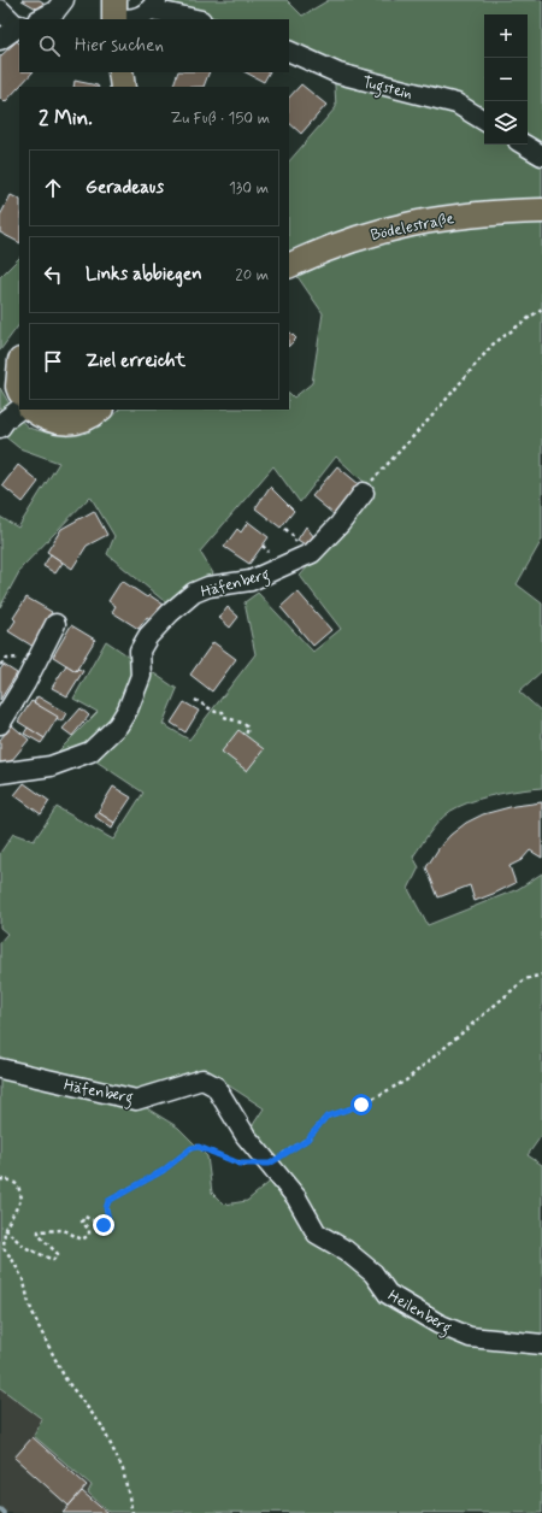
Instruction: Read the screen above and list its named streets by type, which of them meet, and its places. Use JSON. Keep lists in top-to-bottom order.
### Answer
{
  "streets": {
    "main road": ["Bödelestraße"],
    "street": ["Tugstein", "Häfenberg", "Heilenberg"]
  },
  "crossings": [
    ["Häfenberg", "Heilenberg"]
  ],
  "page": {
    "map_buttons": ["+", "−"],
    "search": "Hier suchen",
    "heading": ["2 Min.", "Zu Fuß · 150 m"],
    "list": [
      ["Geradeaus", "130 m"],
      ["Links abbiegen", "20 m"],
      "Ziel erreicht"
    ]
  }
}
